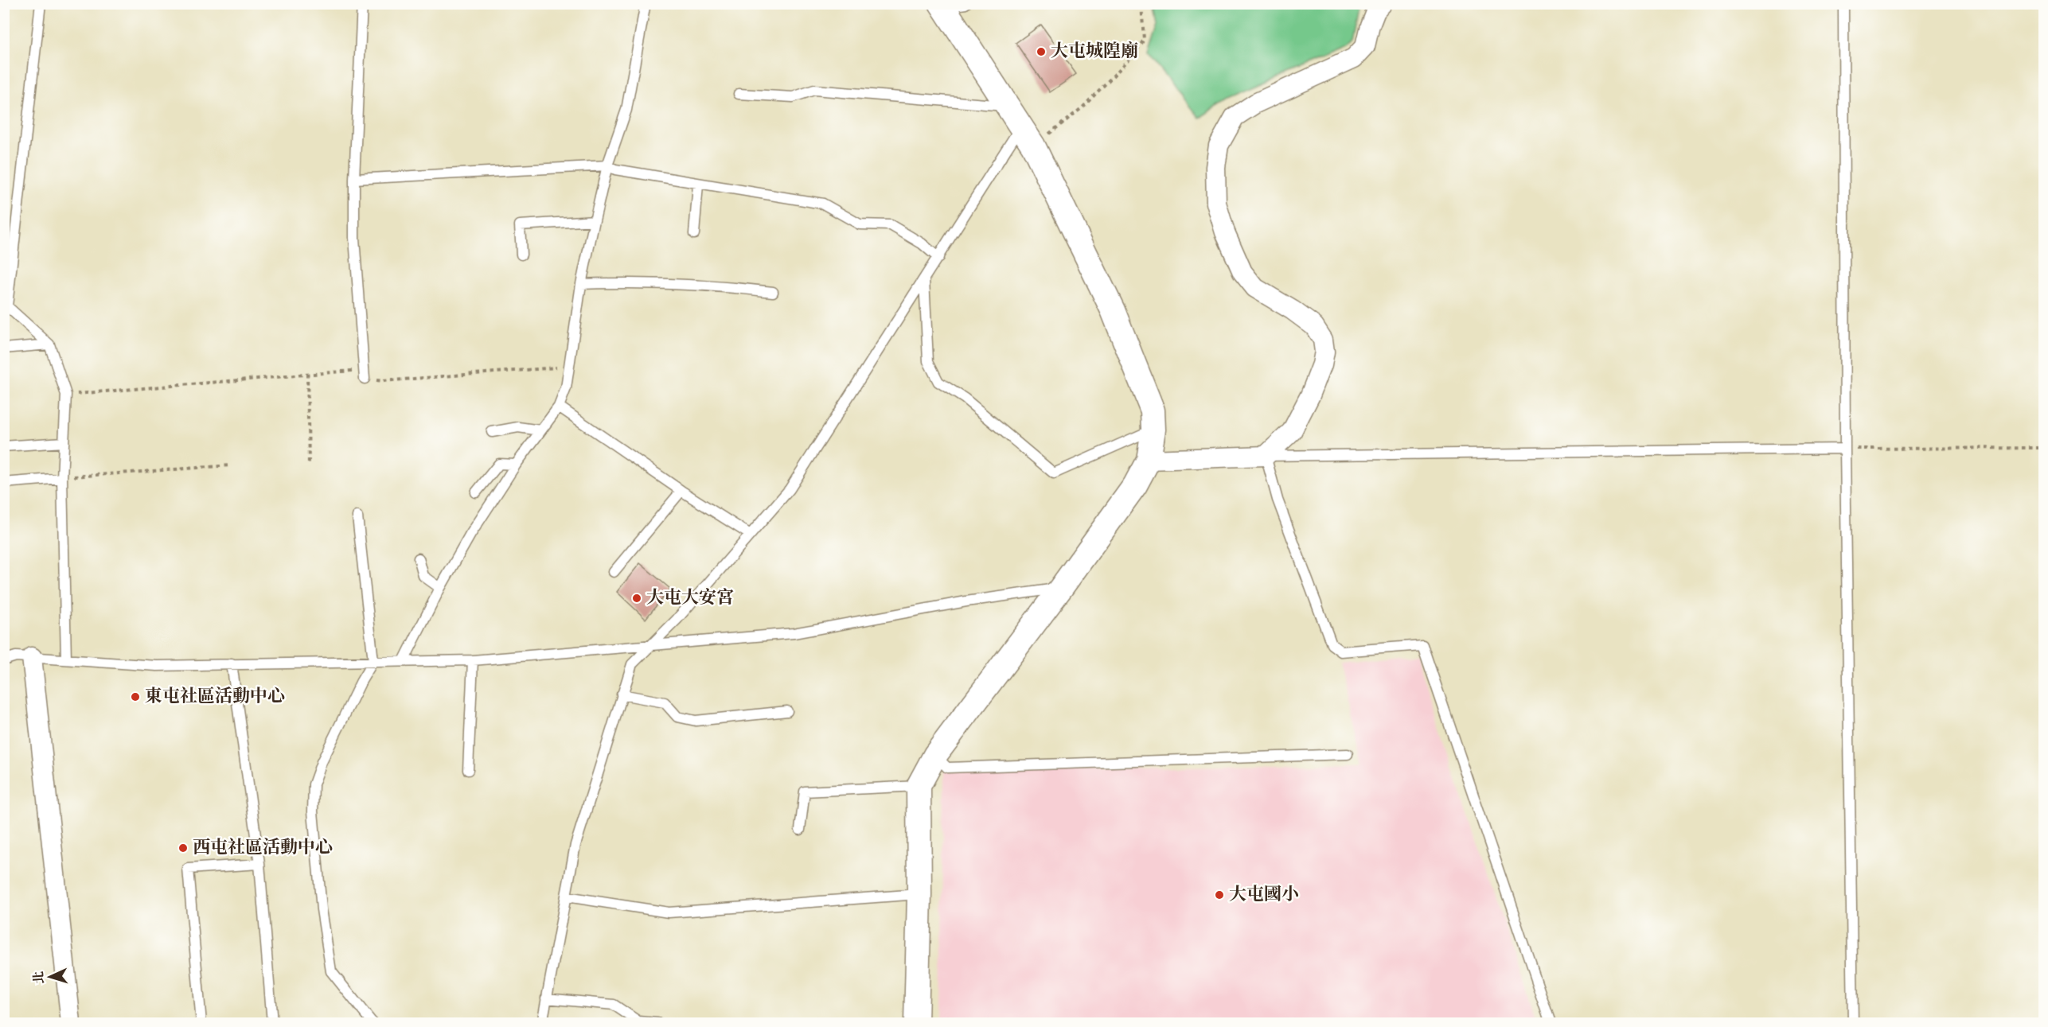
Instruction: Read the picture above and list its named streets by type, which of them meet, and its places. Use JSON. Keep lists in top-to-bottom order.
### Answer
{
  "places": [
    "大屯城隍廟",
    "大屯大安宮",
    "東屯社區活動中心",
    "西屯社區活動中心",
    "大屯國小"
  ],
  "north": "left"
}
